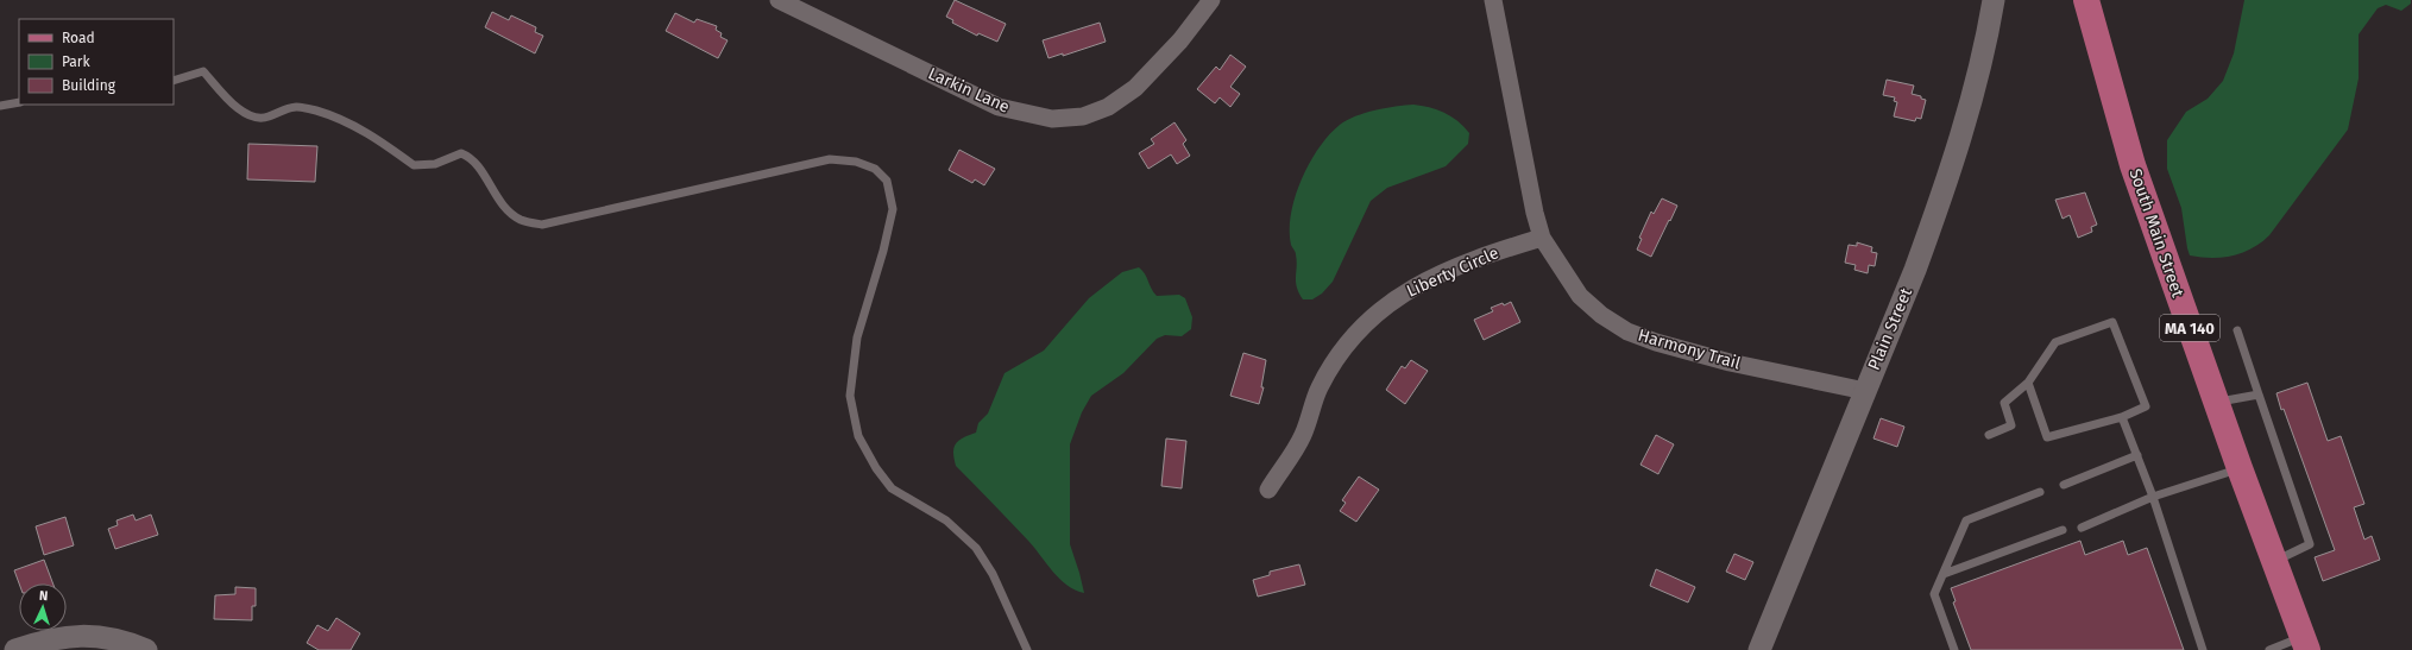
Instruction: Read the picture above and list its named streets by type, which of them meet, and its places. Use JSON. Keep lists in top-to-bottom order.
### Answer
{
  "streets": {
    "main road": ["South Main Street", "MA 140"],
    "street": [
      "Larkin Lane",
      "Liberty Circle",
      "Plain Street",
      "Harmony Trail"
    ]
  },
  "crossings": [
    ["Liberty Circle", "Harmony Trail"],
    ["Plain Street", "Harmony Trail"]
  ],
  "legend": ["Road", "Park", "Building"],
  "north": "top"
}
